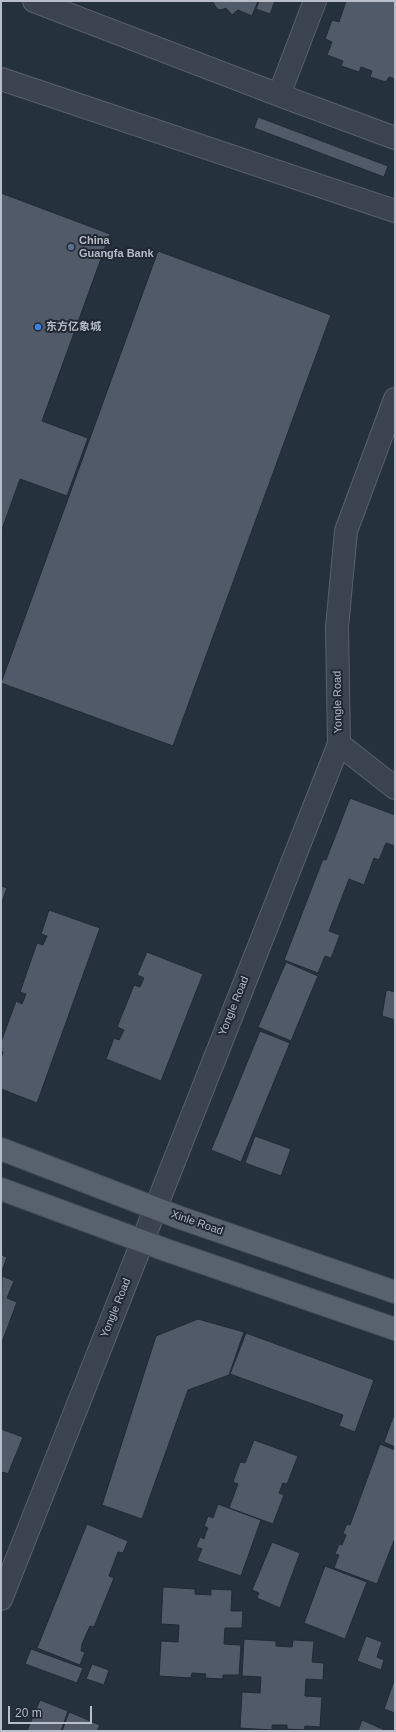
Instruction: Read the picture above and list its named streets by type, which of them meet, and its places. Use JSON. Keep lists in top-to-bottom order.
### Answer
{
  "streets": {
    "main road": ["Xinle Road"],
    "street": ["Yongle Road"]
  },
  "crossings": [
    ["Yongle Road", "Xinle Road"]
  ],
  "places": ["China Guangfa Bank", "东方亿象城"],
  "scale_bar": "20 m"
}
